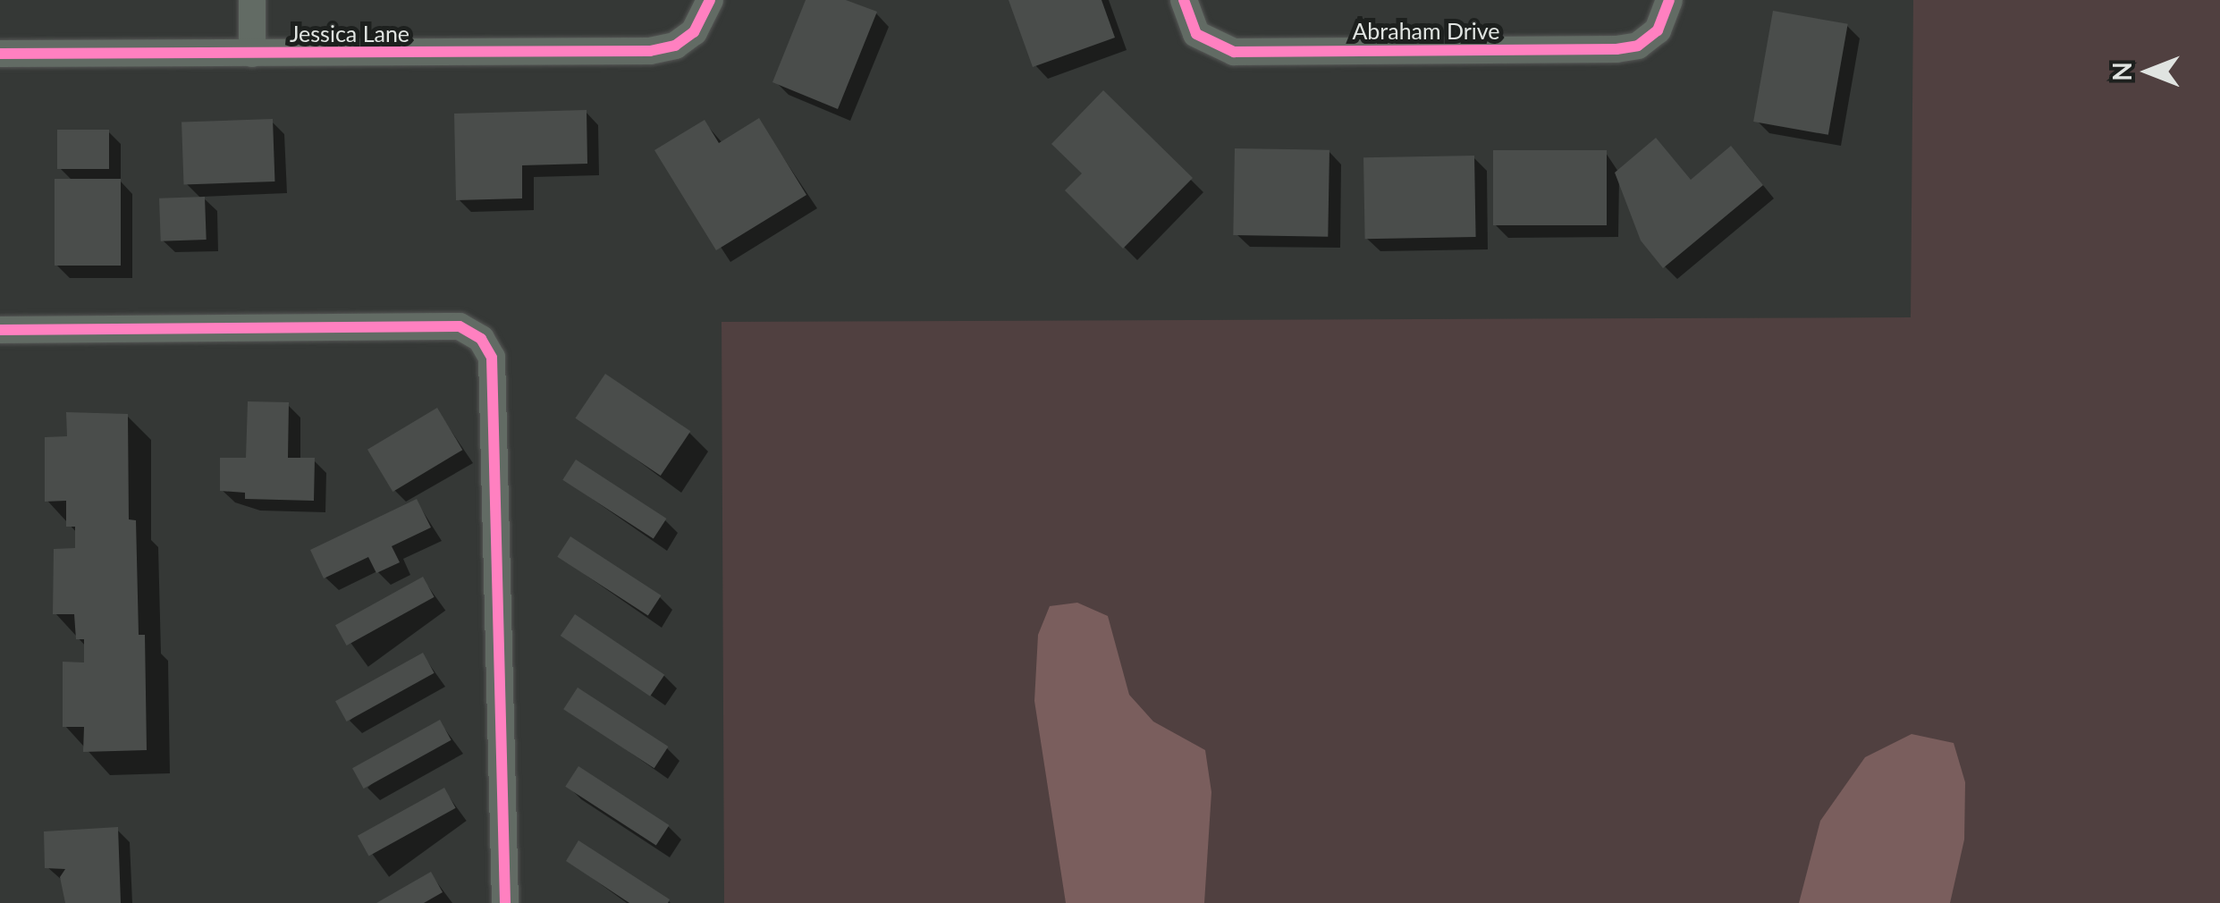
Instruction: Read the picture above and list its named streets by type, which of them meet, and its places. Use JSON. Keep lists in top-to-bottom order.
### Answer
{
  "streets": {
    "street": ["Abraham Drive", "Jessica Lane"]
  },
  "north": "left"
}
